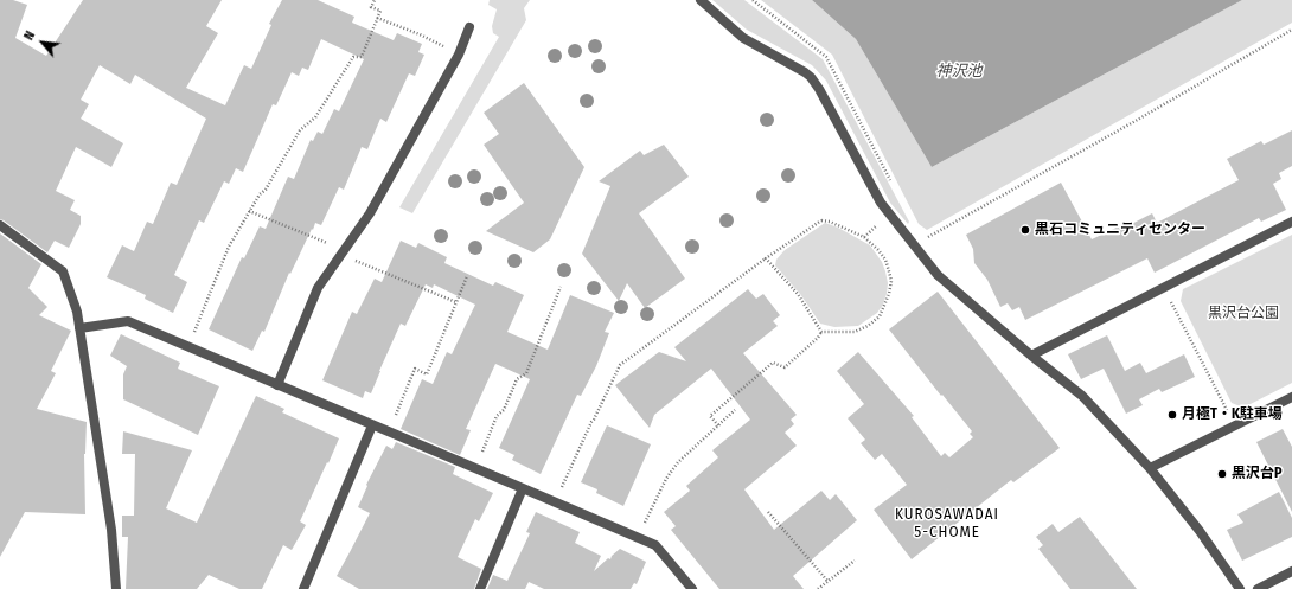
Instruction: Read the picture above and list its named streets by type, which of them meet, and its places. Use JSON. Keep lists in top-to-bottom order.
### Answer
{
  "districts": ["KUROSAWADAI 5-CHOME"],
  "water": ["神沢池"],
  "parks": ["黒沢台公園"],
  "places": ["黒石コミュニティセンター", "月極T・K駐車場", "黒沢台P"],
  "north": "top left"
}
